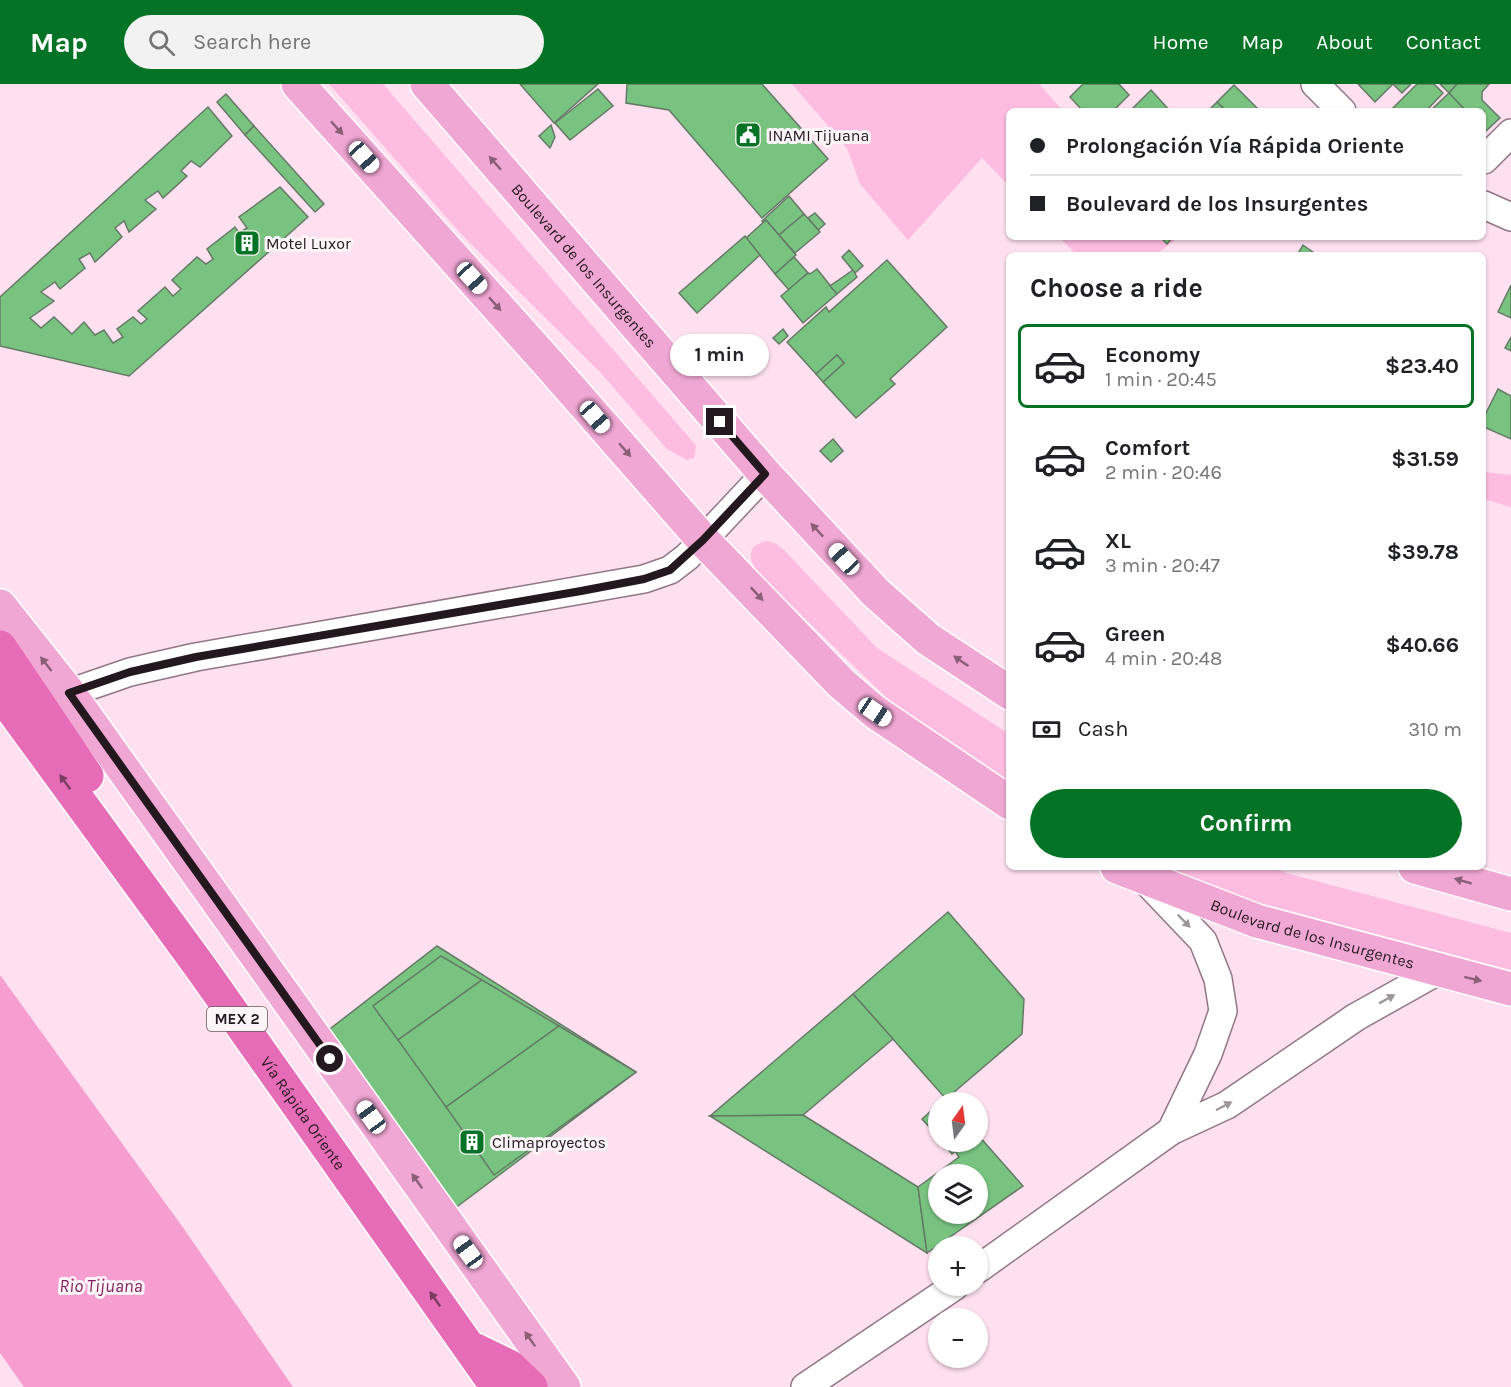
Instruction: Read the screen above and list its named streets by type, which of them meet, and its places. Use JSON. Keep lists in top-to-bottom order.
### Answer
{
  "streets": {
    "highway": ["MEX 2", "Vía Rápida Oriente"],
    "main road": ["Boulevard de los Insurgentes"]
  },
  "water": ["Rio Tijuana"],
  "places": {
    "public building": ["INAMI Tijuana"],
    "building": ["Motel Luxor", "Climaproyectos"]
  },
  "north": "top",
  "page": {
    "header": "Map",
    "search": "Search here",
    "nav": [
      "Home",
      "Map",
      "About",
      "Contact"
    ],
    "banner": ["Prolongación Vía Rápida Oriente", "Boulevard de los Insurgentes"],
    "heading": "Choose a ride",
    "list": [
      {
        "name": "Economy",
        "note": "1 min · 20:45",
        "value": "$23.40"
      },
      {
        "name": "Comfort",
        "note": "2 min · 20:46",
        "value": "$31.59"
      },
      {
        "name": "XL",
        "note": "3 min · 20:47",
        "value": "$39.78"
      },
      {
        "name": "Green",
        "note": "4 min · 20:48",
        "value": "$40.66"
      }
    ],
    "bubble": "1 min",
    "pay": ["Cash", "310 m"],
    "buttons": "Confirm",
    "map_buttons": ["+", "−"]
  }
}
